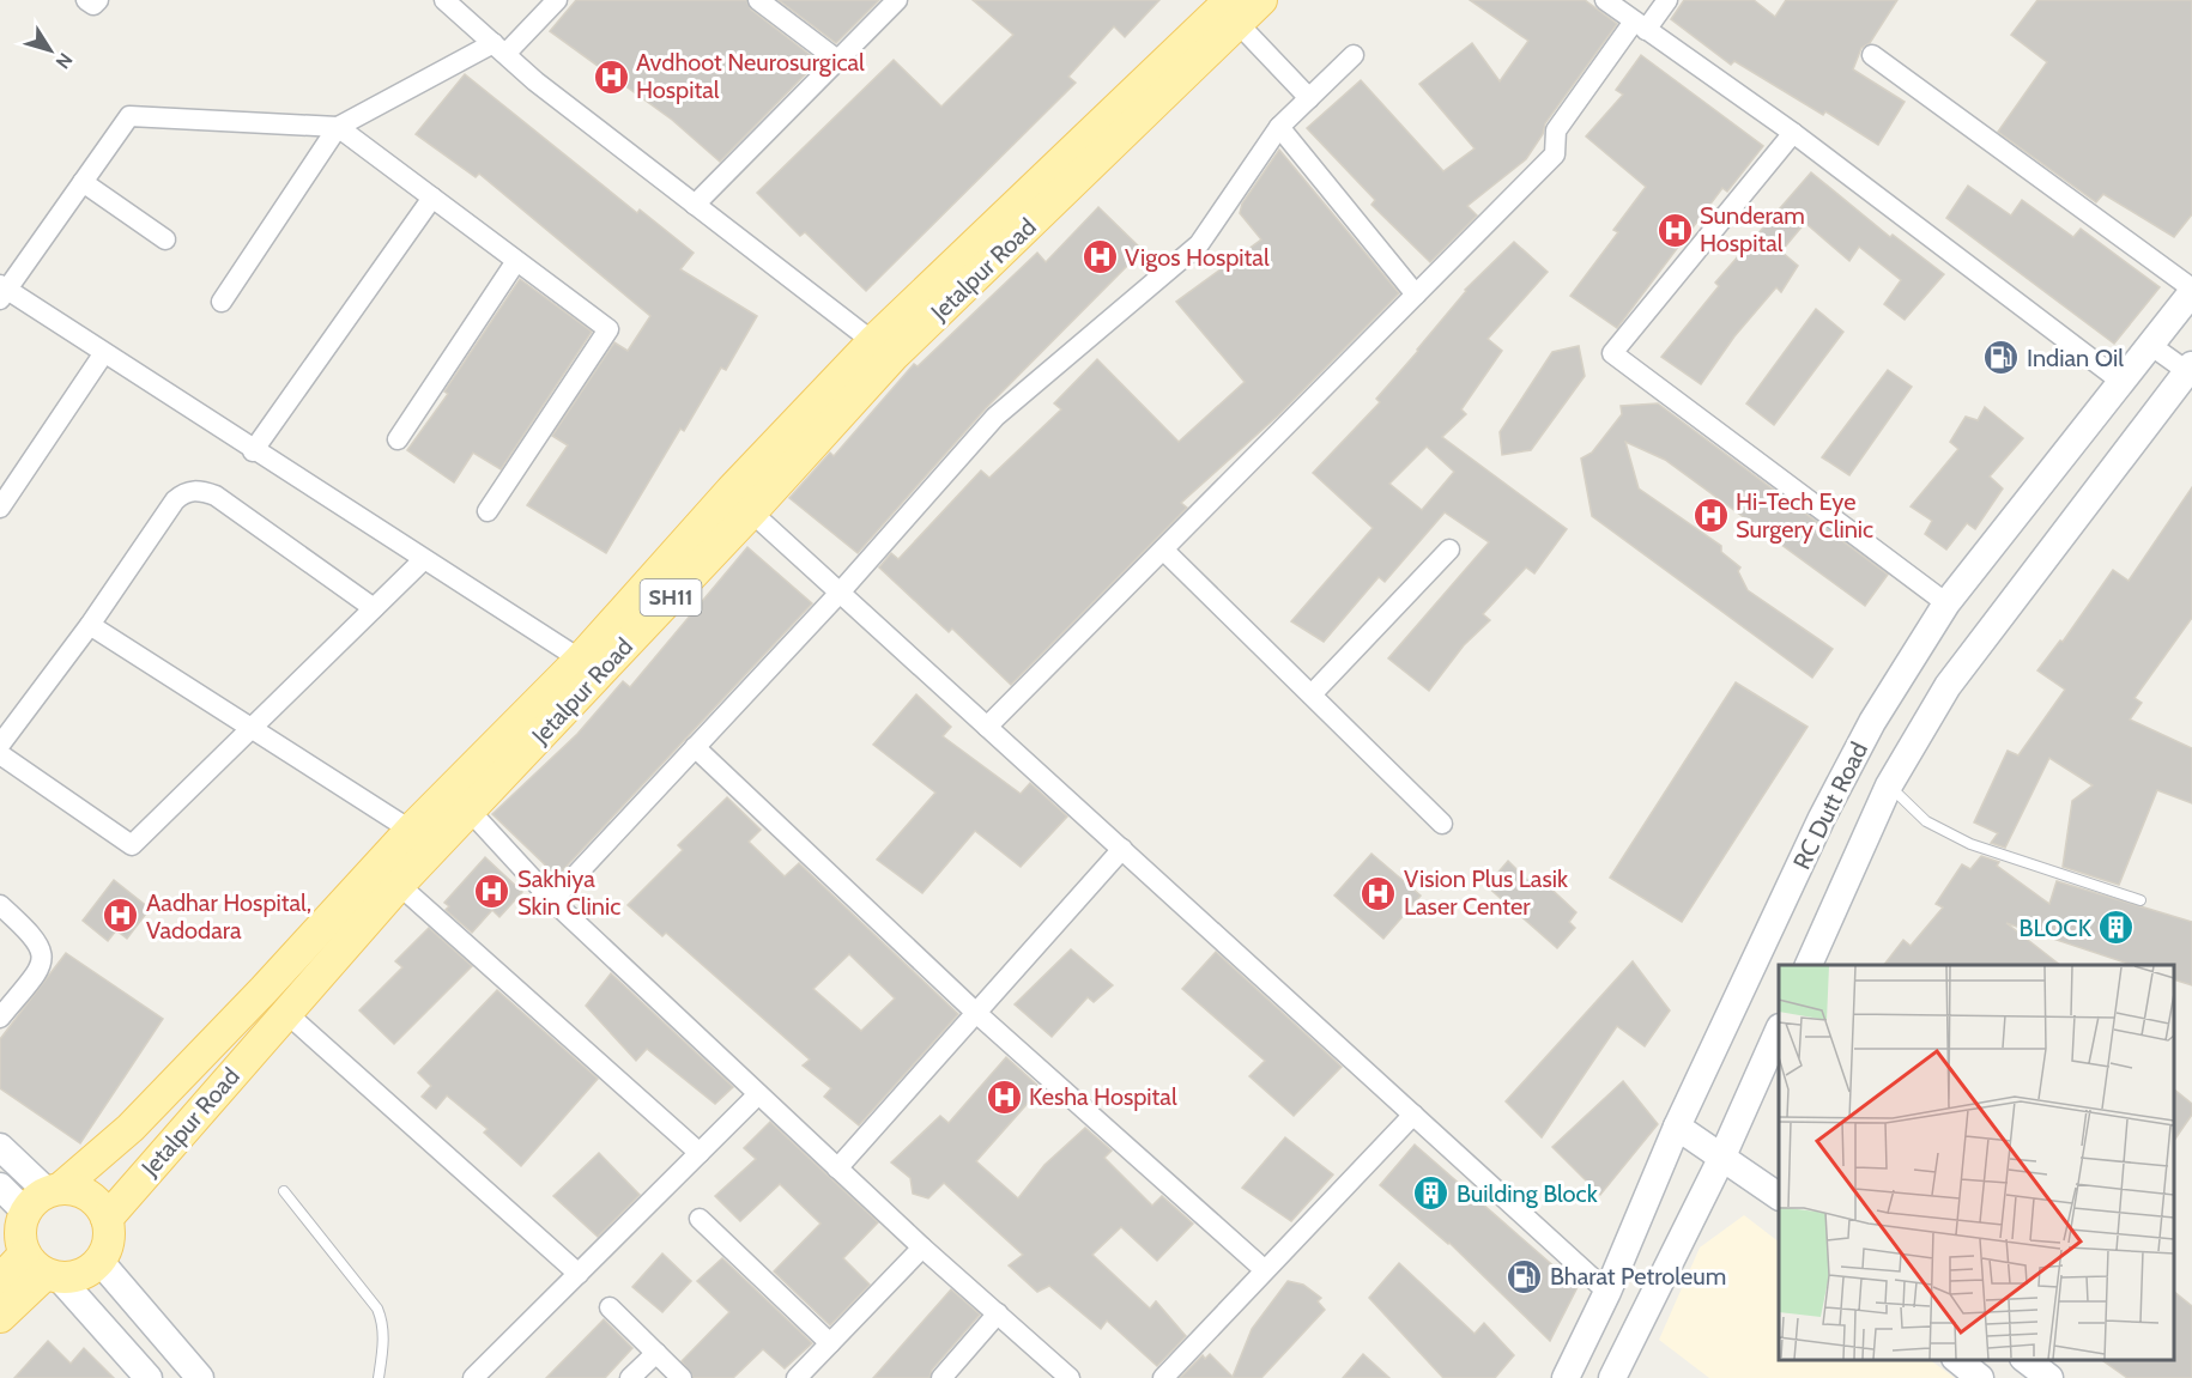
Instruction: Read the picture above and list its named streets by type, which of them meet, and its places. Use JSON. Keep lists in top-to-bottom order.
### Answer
{
  "streets": {
    "main road": ["Jetalpur Road", "SH11", "RC Dutt Road"]
  },
  "places": {
    "hospital": [
      "Avdhoot Neurosurgical Hospital",
      "Sunderam Hospital",
      "Vigos Hospital",
      "Hi-Tech Eye Surgery Clinic",
      "Sakhiya Skin Clinic",
      "Vision Plus Lasik Laser Center",
      "Aadhar Hospital, Vadodara",
      "Kesha Hospital"
    ],
    "fuel station": ["Indian Oil", "Bharat Petroleum"],
    "building": ["BLOCK", "Building Block"]
  },
  "north": "bottom right"
}
